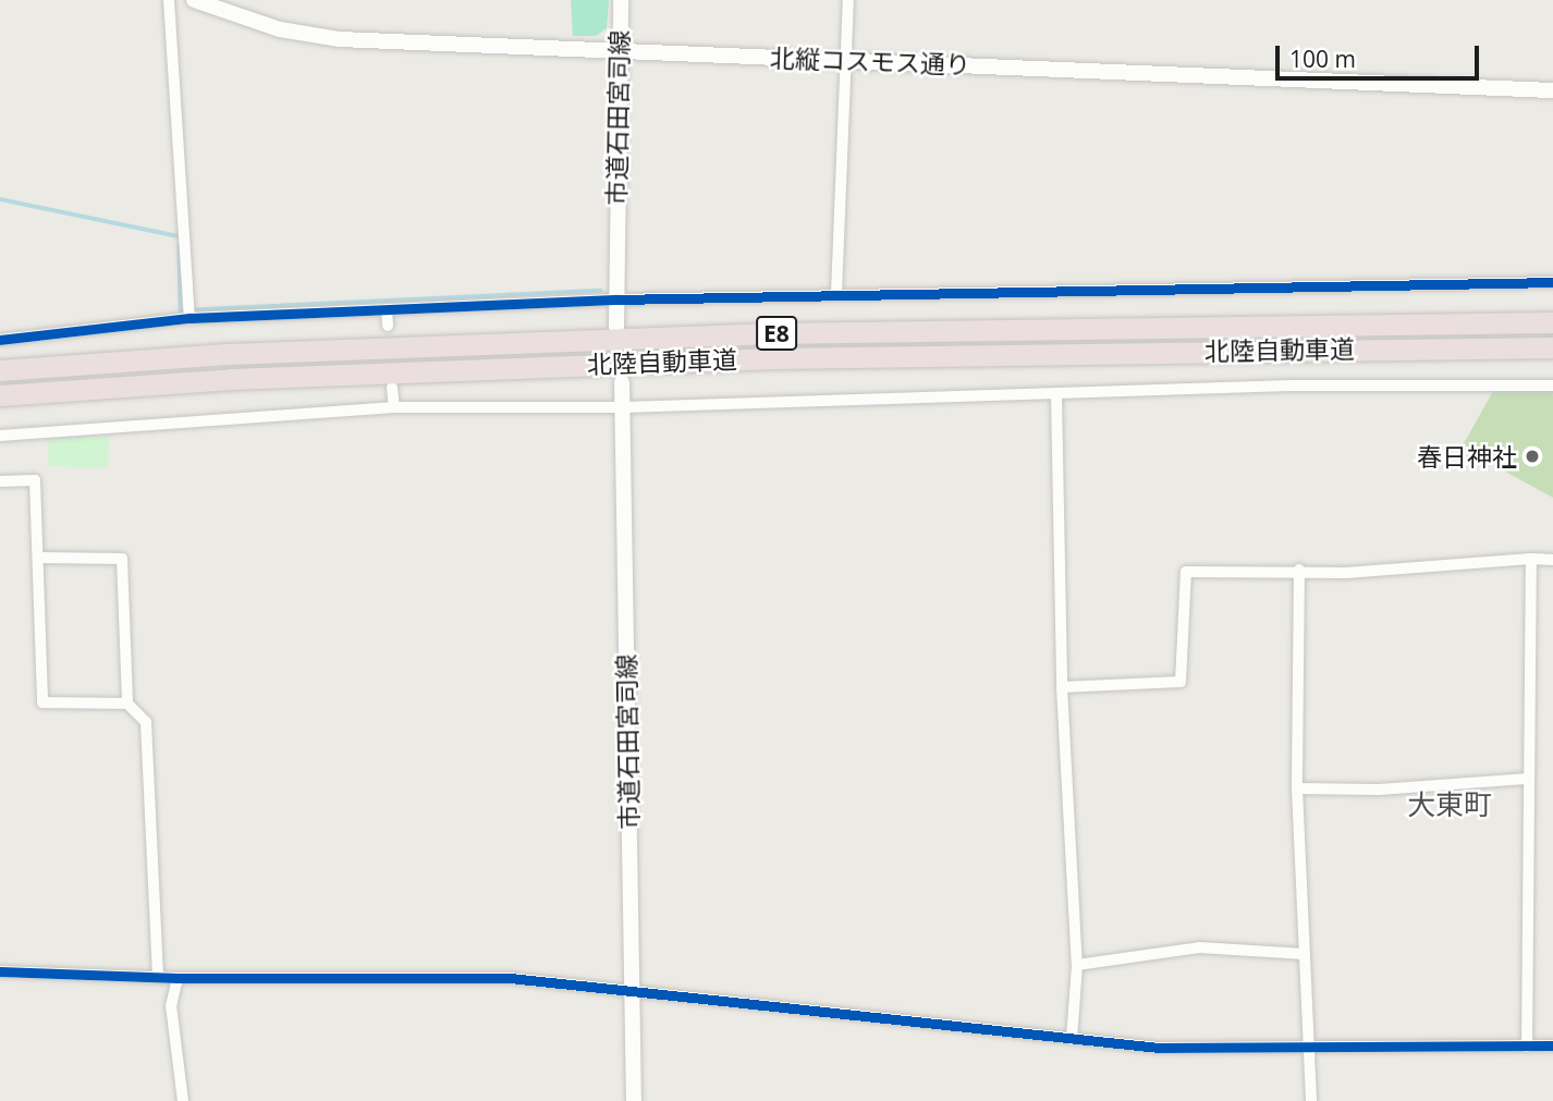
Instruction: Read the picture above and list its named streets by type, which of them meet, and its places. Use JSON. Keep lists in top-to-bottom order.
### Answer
{
  "streets": {
    "highway": ["E8", "北陸自動車道"],
    "street": ["北縦コスモス通り", "市道石田宮司線"]
  },
  "crossings": [
    ["北縦コスモス通り", "市道石田宮司線"]
  ],
  "districts": ["大東町"],
  "places": ["春日神社"],
  "scale_bar": "100 m"
}
